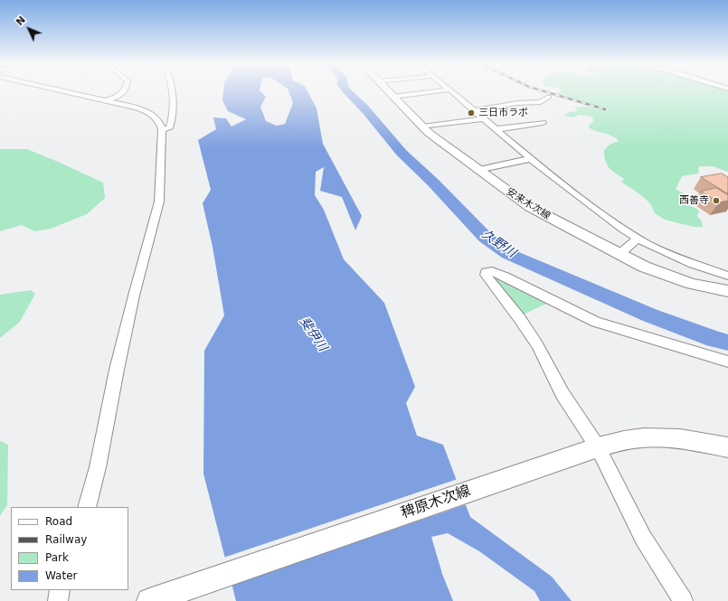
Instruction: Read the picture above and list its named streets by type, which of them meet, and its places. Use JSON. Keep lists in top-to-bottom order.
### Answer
{
  "streets": {
    "main road": ["安来木次線", "稗原木次線"]
  },
  "water": ["久野川", "斐伊川"],
  "places": ["三日市ラボ", "西善寺"],
  "legend": [
    "Road",
    "Railway",
    "Park",
    "Water"
  ],
  "north": "top left"
}
